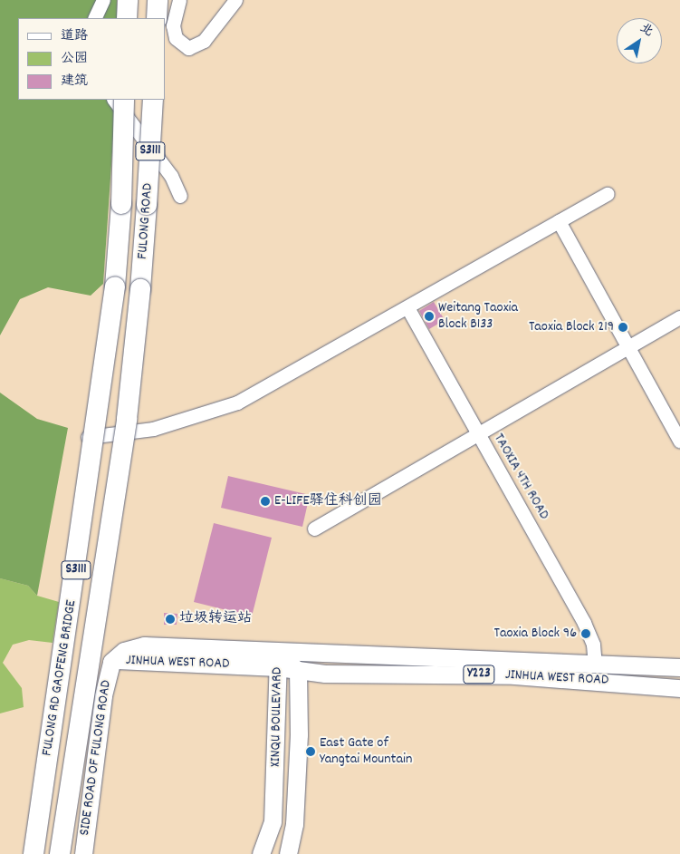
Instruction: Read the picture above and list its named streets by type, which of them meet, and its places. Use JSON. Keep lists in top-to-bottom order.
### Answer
{
  "streets": {
    "highway": ["S3111", "FULONG ROAD", "FULONG RD GAOFENG BRIDGE"],
    "main road": [
      "JINHUA WEST ROAD",
      "Y223",
      "XINQU BOULEVARD",
      "SIDE ROAD OF FULONG ROAD"
    ],
    "street": ["TAOXIA 4TH ROAD"]
  },
  "crossings": [
    ["FULONG ROAD", "FULONG RD GAOFENG BRIDGE"],
    ["TAOXIA 4TH ROAD", "JINHUA WEST ROAD"],
    ["JINHUA WEST ROAD", "Y223"],
    ["JINHUA WEST ROAD", "XINQU BOULEVARD"],
    ["JINHUA WEST ROAD", "SIDE ROAD OF FULONG ROAD"]
  ],
  "places": [
    "Weitang Taoxia Block B133",
    "Taoxia Block 219",
    "E-LIFE驿住科创园",
    "垃圾转运站",
    "Taoxia Block 96",
    "East Gate of Yangtai Mountain"
  ],
  "legend": ["道路", "公园", "建筑"],
  "north": "top right"
}
